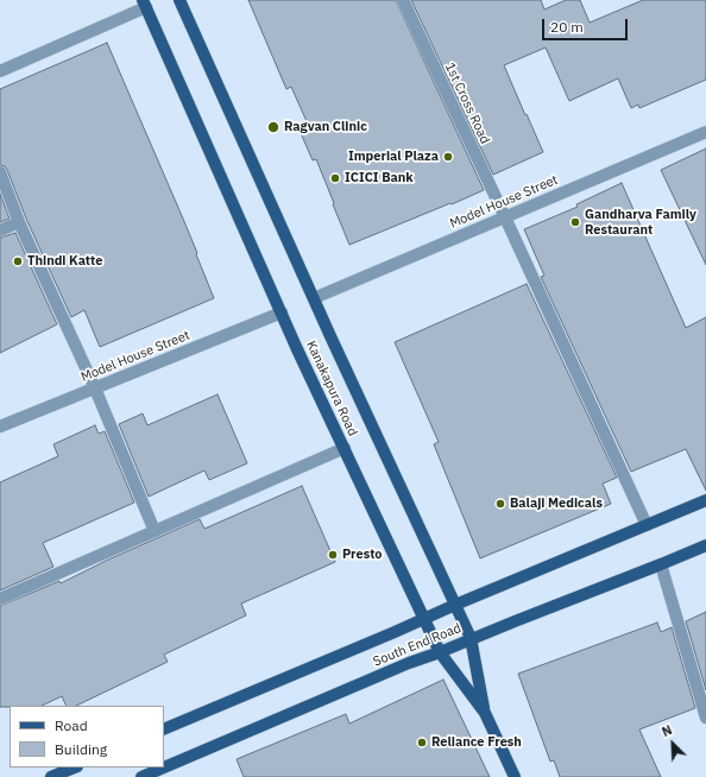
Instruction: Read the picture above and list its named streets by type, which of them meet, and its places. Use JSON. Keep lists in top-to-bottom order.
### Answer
{
  "streets": {
    "main road": ["Kanakapura Road", "South End Road"],
    "street": ["1st Cross Road", "Model House Street"]
  },
  "crossings": [
    ["1st Cross Road", "Model House Street"],
    ["1st Cross Road", "South End Road"],
    ["Model House Street", "Kanakapura Road"],
    ["Kanakapura Road", "South End Road"]
  ],
  "places": [
    "Ragvan Clinic",
    "Imperial Plaza",
    "ICICI Bank",
    "Gandharva Family Restaurant",
    "Thindi Katte",
    "Balaji Medicals",
    "Presto",
    "Reliance Fresh"
  ],
  "legend": ["Road", "Building"],
  "scale_bar": "20 m",
  "north": "top left"
}
